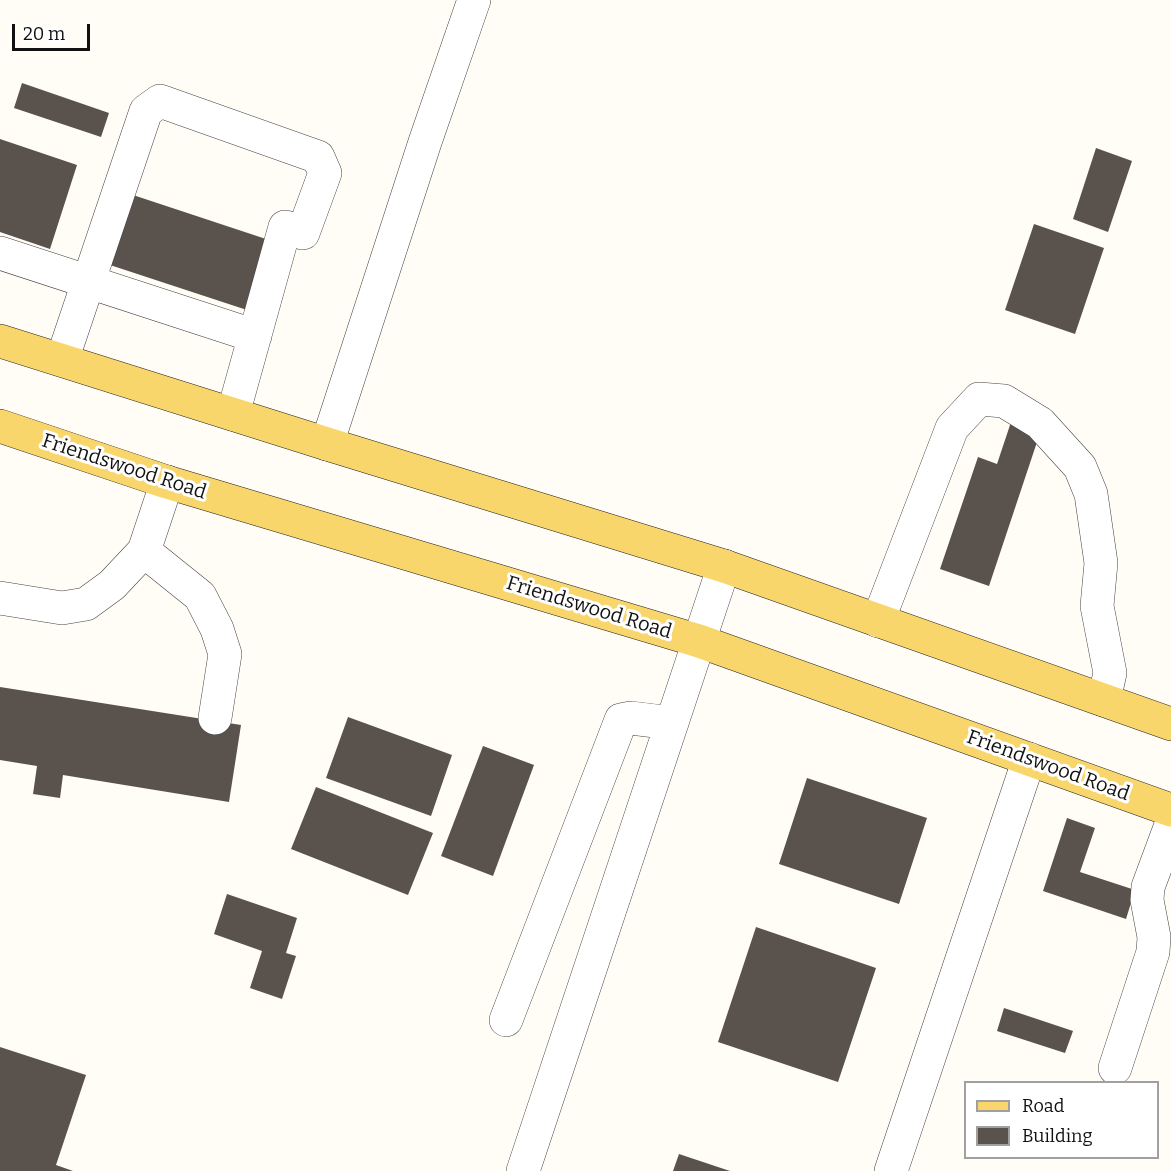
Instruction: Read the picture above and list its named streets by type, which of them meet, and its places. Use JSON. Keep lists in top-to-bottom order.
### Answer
{
  "streets": {
    "main road": ["Friendswood Road"]
  },
  "legend": ["Road", "Building"],
  "scale_bar": "20 m"
}
